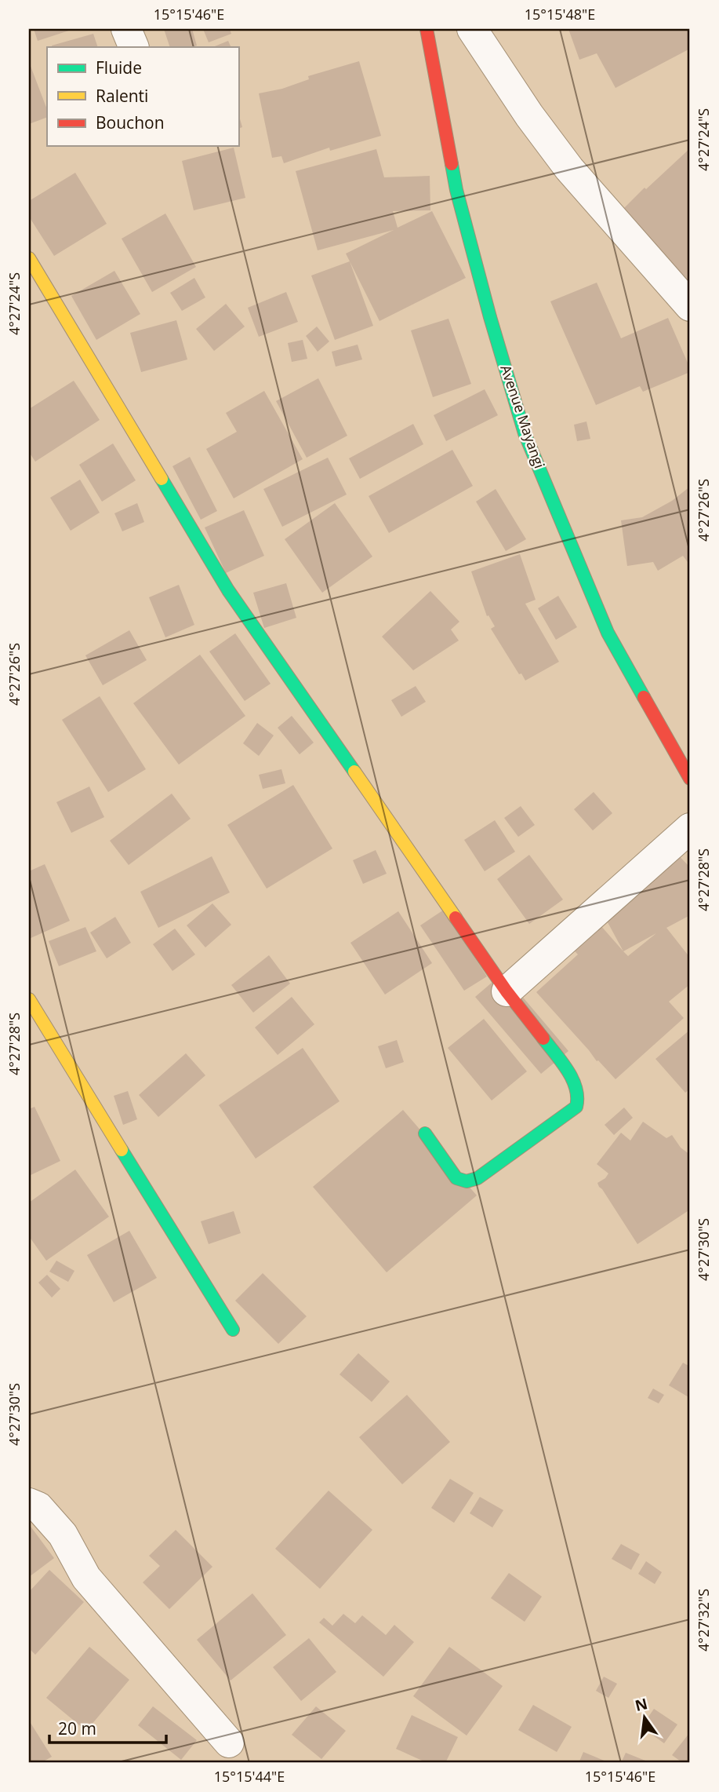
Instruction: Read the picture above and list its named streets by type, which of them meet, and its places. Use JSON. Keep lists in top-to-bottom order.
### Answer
{
  "streets": {
    "street": ["Avenue Mayangi"]
  },
  "legend": ["Fluide", "Ralenti", "Bouchon"],
  "scale_bar": "20 m",
  "north": "top",
  "coordinates": [
    "15°15'46\"E",
    "15°15'48\"E",
    "4°27'24\"S",
    "4°27'26\"S",
    "4°27'28\"S",
    "4°27'30\"S",
    "4°27'32\"S",
    "15°15'44\"E"
  ]
}
